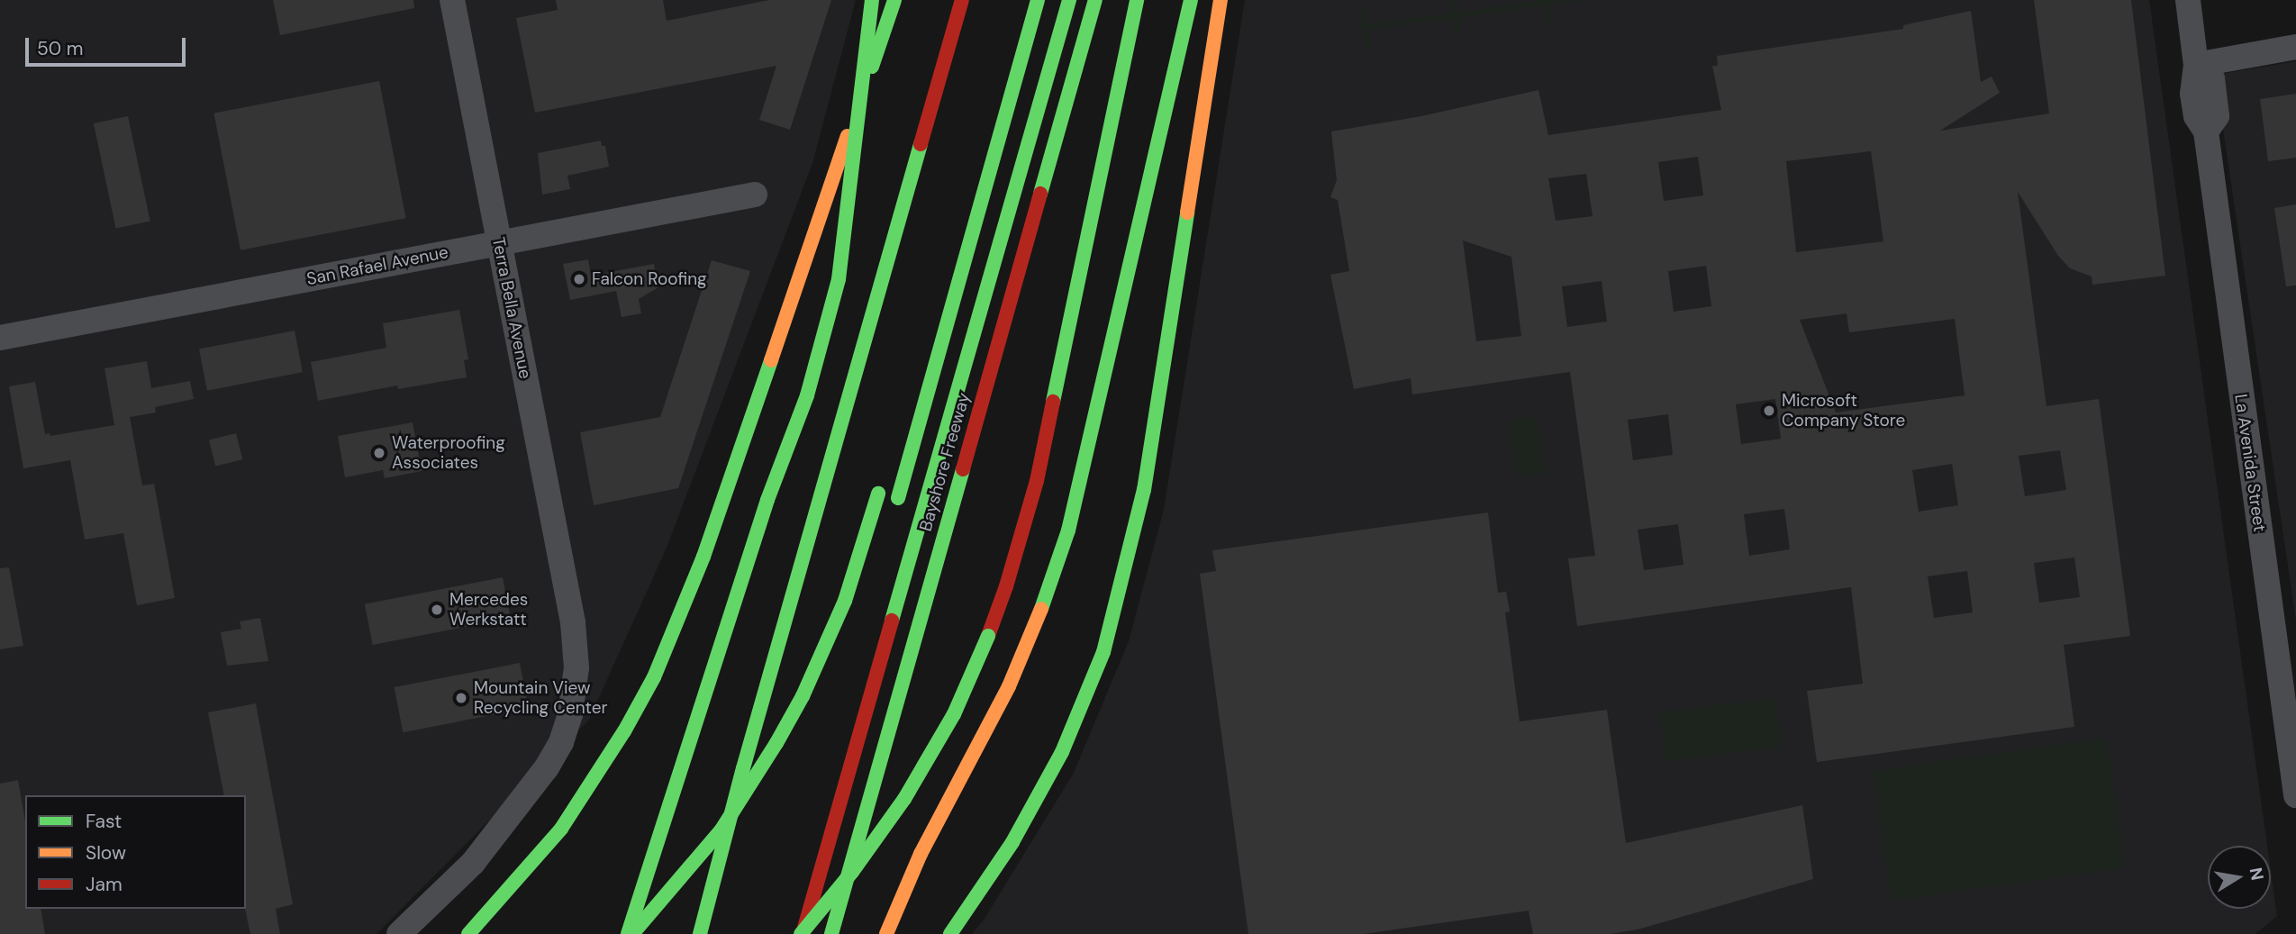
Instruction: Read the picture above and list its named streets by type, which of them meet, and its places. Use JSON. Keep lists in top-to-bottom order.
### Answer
{
  "streets": {
    "highway": ["Bayshore Freeway"],
    "street": ["San Rafael Avenue", "Terra Bella Avenue", "La Avenida Street"]
  },
  "crossings": [
    ["San Rafael Avenue", "Terra Bella Avenue"]
  ],
  "places": [
    "Falcon Roofing",
    "Microsoft Company Store",
    "Waterproofing Associates",
    "Mercedes Werkstatt",
    "Mountain View Recycling Center"
  ],
  "legend": ["Fast", "Slow", "Jam"],
  "scale_bar": "50 m",
  "north": "right"
}
